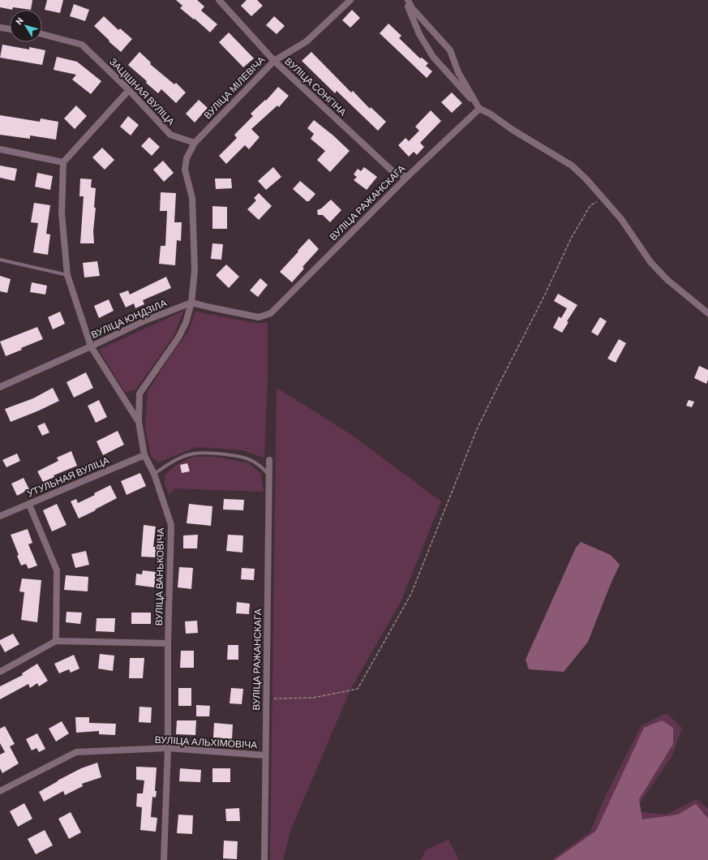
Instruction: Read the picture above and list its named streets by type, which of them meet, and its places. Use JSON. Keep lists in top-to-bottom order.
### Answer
{
  "streets": {
    "street": [
      "ВУЛІЦА СОНГІНА",
      "ВУЛІЦА МІЛЕВІЧА",
      "ЗАЦІШНАЯ ВУЛІЦА",
      "ВУЛІЦА РАЖАНСКАГА",
      "ВУЛІЦА ЮНДЗІЛА",
      "УТУЛЬНАЯ ВУЛІЦА",
      "ВУЛІЦА ВАНЬКОВІЧА",
      "ВУЛІЦА АЛЬХІМОВІЧА"
    ]
  },
  "crossings": [
    ["ВУЛІЦА СОНГІНА", "ВУЛІЦА МІЛЕВІЧА"],
    ["ВУЛІЦА СОНГІНА", "ВУЛІЦА РАЖАНСКАГА"],
    ["ВУЛІЦА МІЛЕВІЧА", "ЗАЦІШНАЯ ВУЛІЦА"],
    ["ВУЛІЦА РАЖАНСКАГА", "ВУЛІЦА ЮНДЗІЛА"],
    ["ВУЛІЦА РАЖАНСКАГА", "ВУЛІЦА АЛЬХІМОВІЧА"],
    ["ВУЛІЦА ЮНДЗІЛА", "ВУЛІЦА ВАНЬКОВІЧА"],
    ["УТУЛЬНАЯ ВУЛІЦА", "ВУЛІЦА ВАНЬКОВІЧА"],
    ["ВУЛІЦА ВАНЬКОВІЧА", "ВУЛІЦА АЛЬХІМОВІЧА"]
  ],
  "north": "top left"
}
